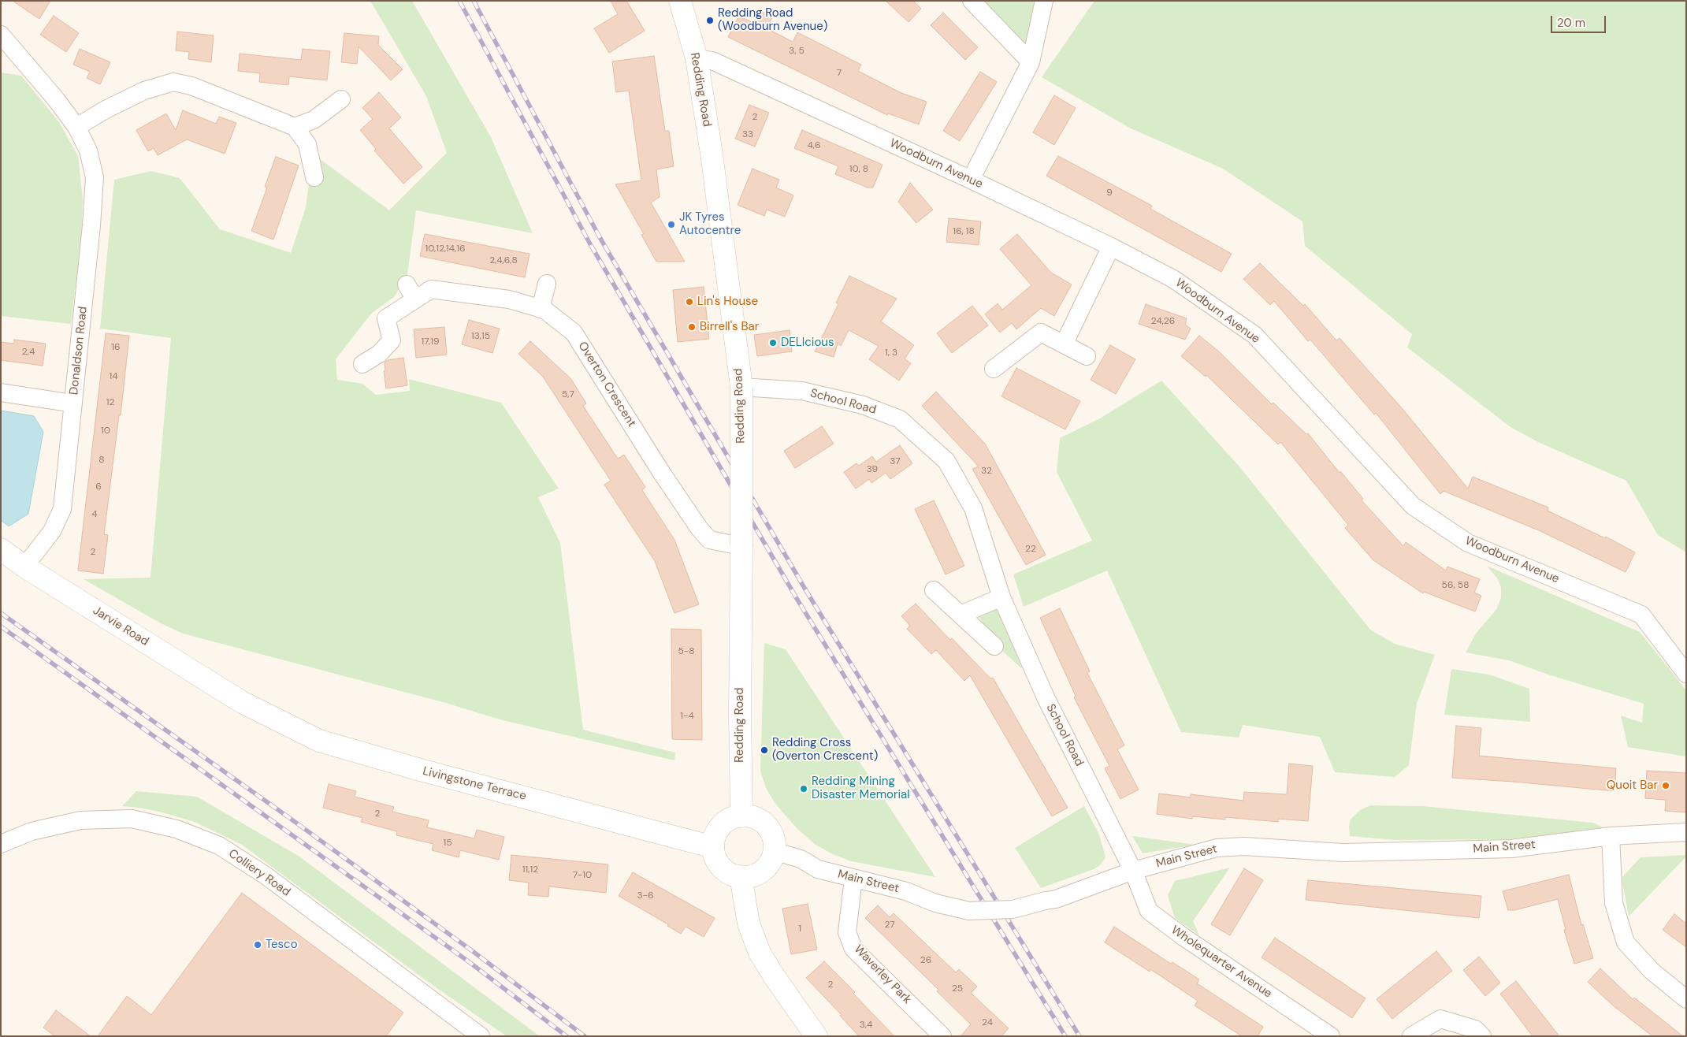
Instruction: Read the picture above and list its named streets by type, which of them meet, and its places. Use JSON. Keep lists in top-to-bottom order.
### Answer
{
  "streets": {
    "main road": ["Redding Road", "Jarvie Road", "Livingstone Terrace"],
    "street": [
      "Woodburn Avenue",
      "Donaldson Road",
      "Overton Crescent",
      "School Road",
      "Main Street",
      "Colliery Road",
      "Wholequarter Avenue",
      "Waverley Park"
    ]
  },
  "crossings": [
    ["Redding Road", "Woodburn Avenue"],
    ["Redding Road", "Overton Crescent"],
    ["Redding Road", "School Road"],
    ["Redding Road", "Livingstone Terrace"],
    ["Redding Road", "Main Street"],
    ["Donaldson Road", "Jarvie Road"],
    ["School Road", "Main Street"],
    ["School Road", "Wholequarter Avenue"],
    ["Jarvie Road", "Livingstone Terrace"],
    ["Livingstone Terrace", "Main Street"],
    ["Main Street", "Wholequarter Avenue"],
    ["Main Street", "Waverley Park"]
  ],
  "places": [
    "Redding Road (Woodburn Avenue)",
    "JK Tyres Autocentre",
    "Lin's House",
    "Birrell's Bar",
    "DELIcious",
    "Redding Cross (Overton Crescent)",
    "Quoit Bar",
    "Redding Mining Disaster Memorial",
    "Tesco"
  ],
  "house_numbers": [
    "3, 5",
    "7",
    "2",
    "33",
    "4,6",
    "10, 8",
    "9",
    "16, 18",
    "10,12,14,16",
    "2,4,6,8",
    "24,26",
    "13,15",
    "17,19",
    "16",
    "2,4",
    "1, 3",
    "14",
    "5,7",
    "12",
    "10",
    "8",
    "37",
    "39",
    "32",
    "6",
    "4",
    "22",
    "2",
    "56, 58",
    "5-8",
    "1-4",
    "2",
    "15",
    "11,12",
    "7-10",
    "3-6",
    "27",
    "1",
    "26",
    "2",
    "25",
    "24",
    "3,4"
  ],
  "scale_bar": "20 m"
}
